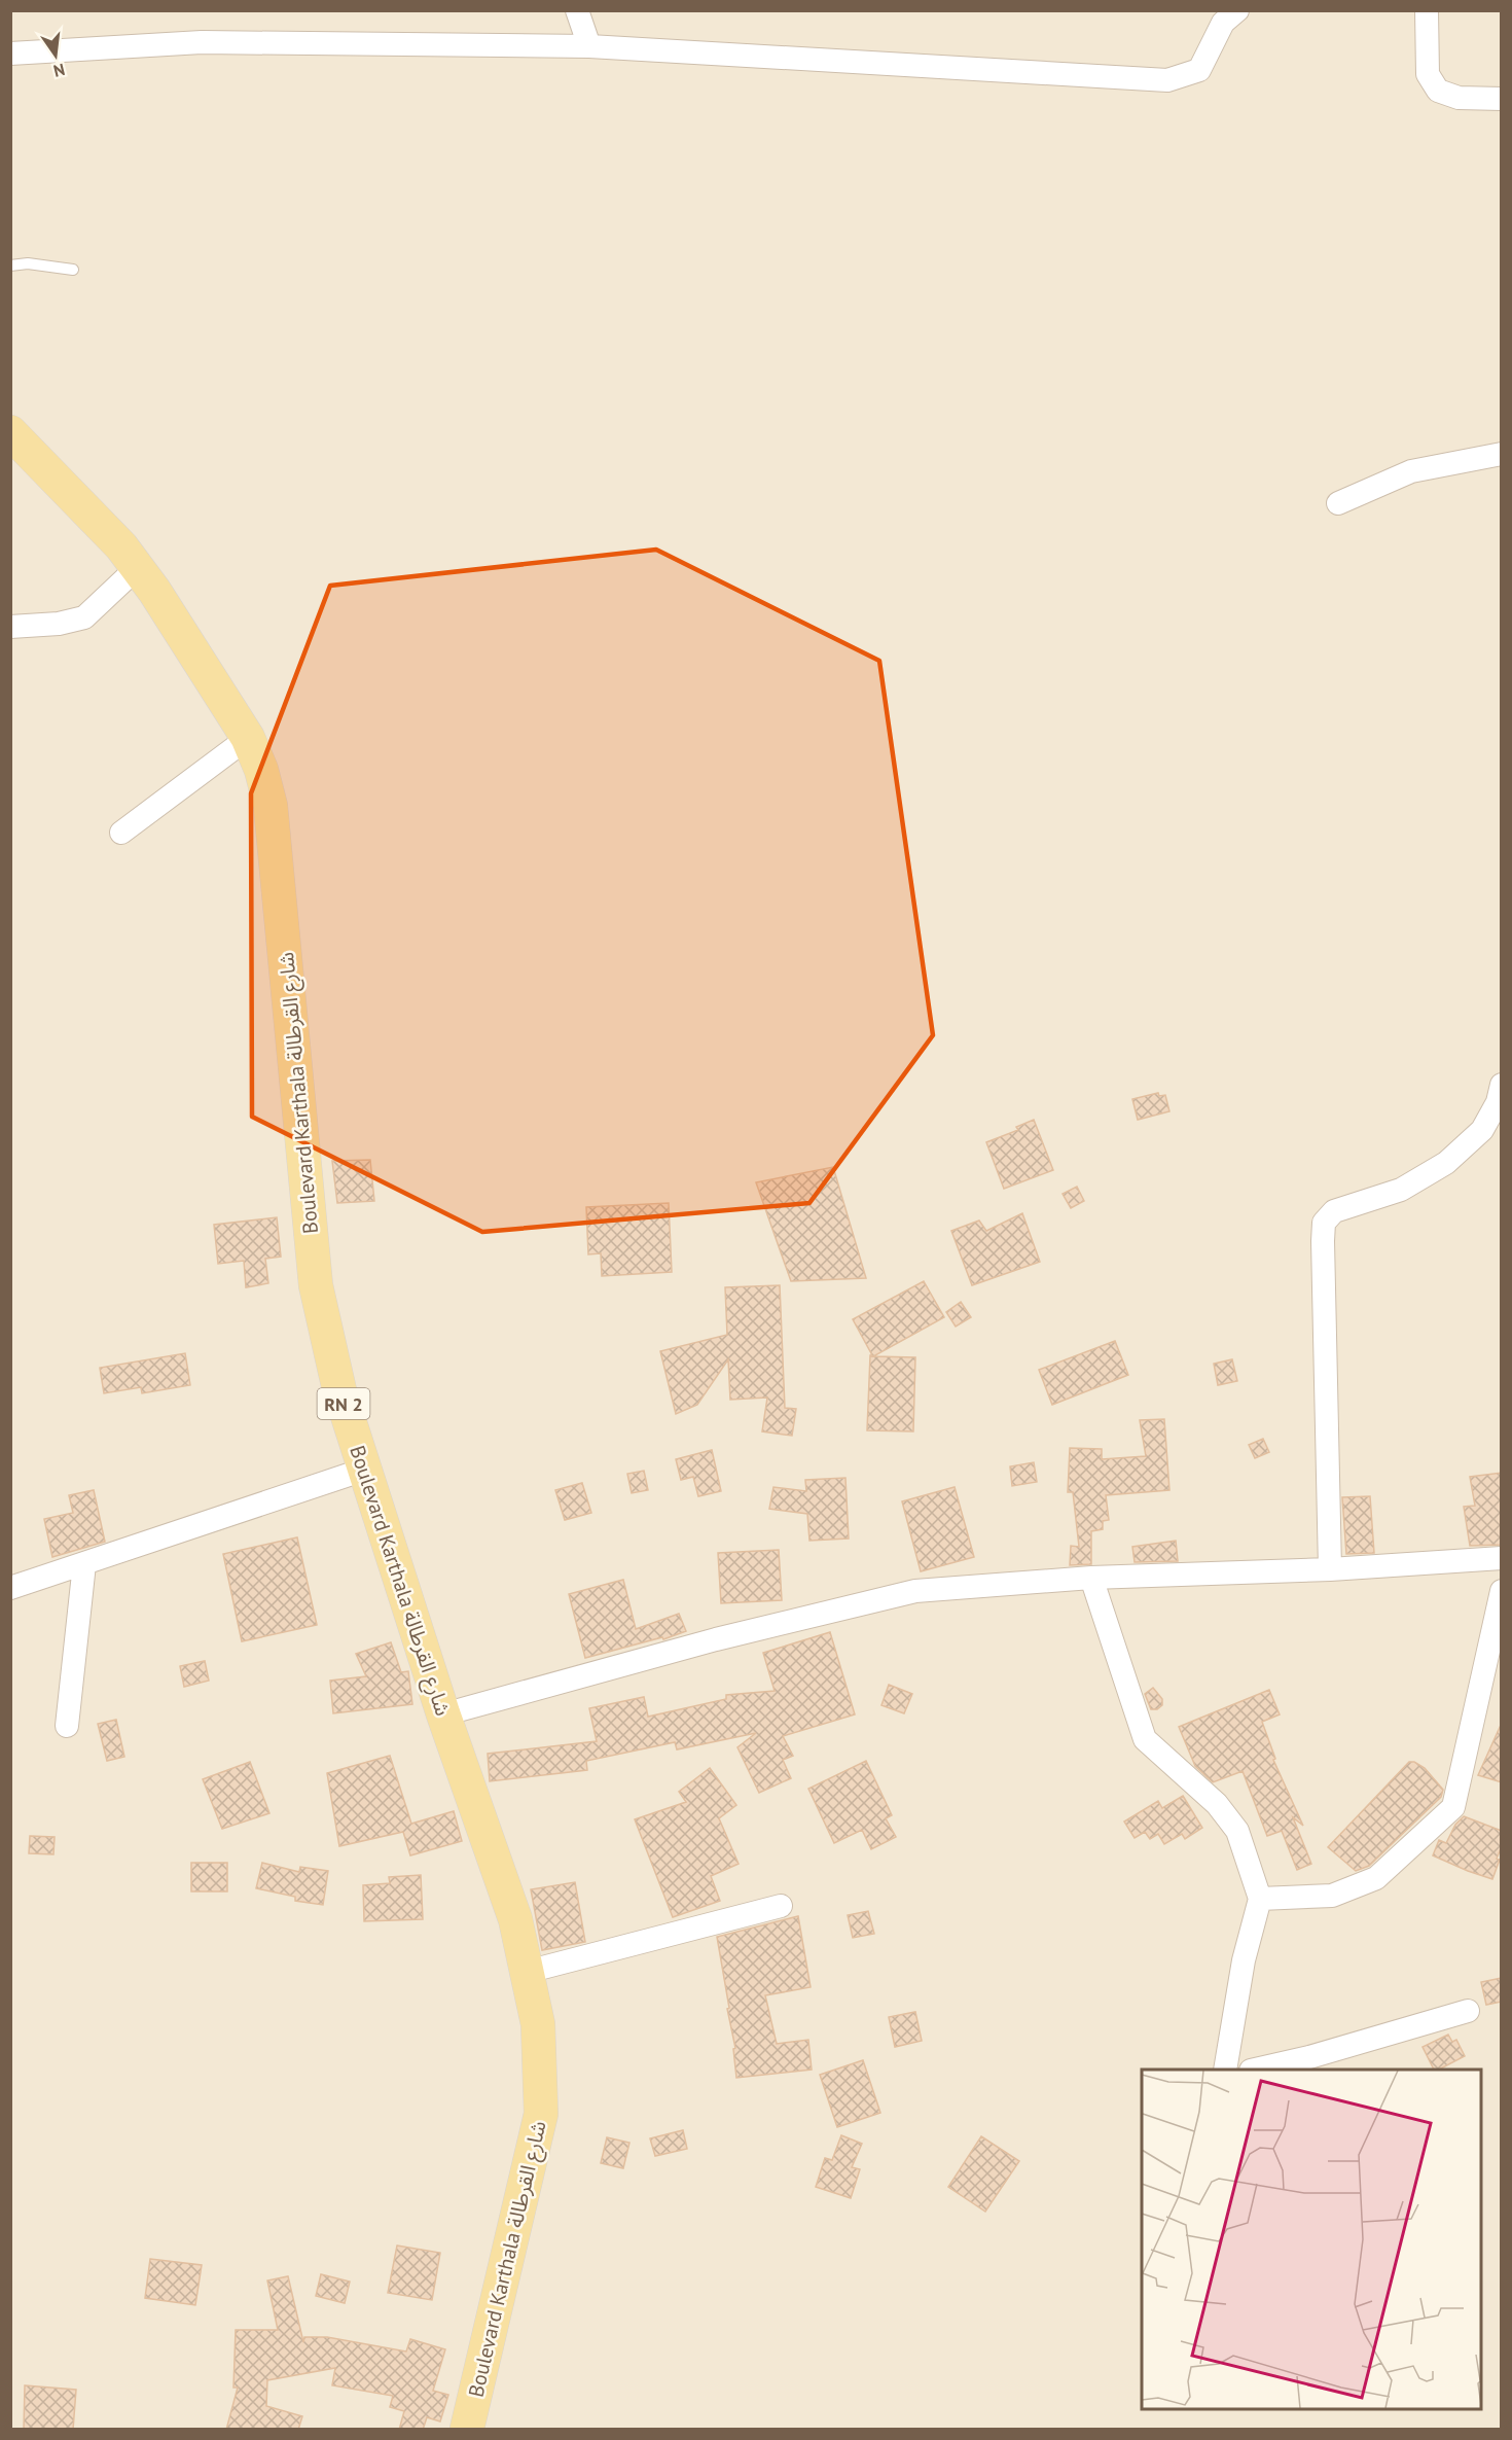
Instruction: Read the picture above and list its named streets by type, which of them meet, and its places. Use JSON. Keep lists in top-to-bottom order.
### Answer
{
  "streets": {
    "main road": ["Boulevard Karthala شارع القرطالة", "RN 2"]
  },
  "north": "bottom"
}
